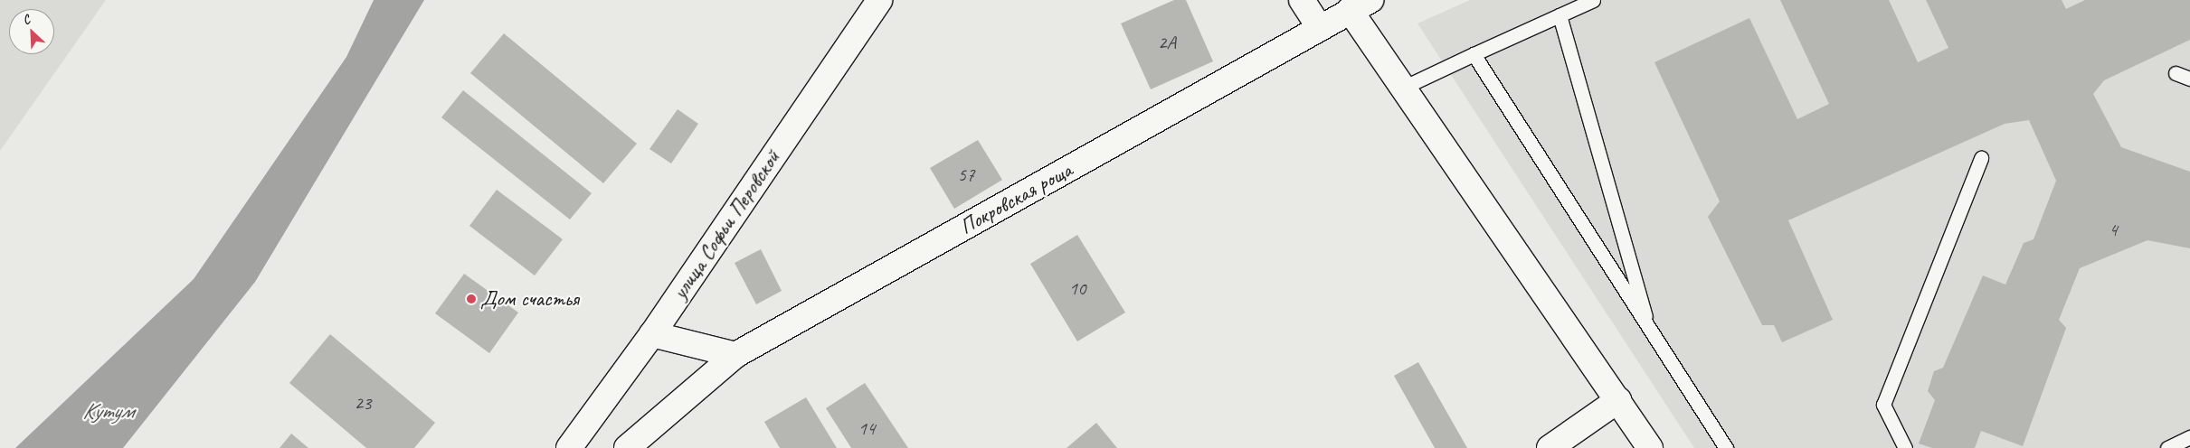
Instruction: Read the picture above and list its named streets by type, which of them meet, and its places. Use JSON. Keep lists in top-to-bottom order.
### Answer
{
  "streets": {
    "street": ["Покровская роща", "улица Софьи Перовской"]
  },
  "water": ["Кутум"],
  "places": ["Дом счастья"],
  "house_numbers": [
    "2А",
    "57",
    "4",
    "10",
    "23",
    "14"
  ],
  "north": "top left"
}
